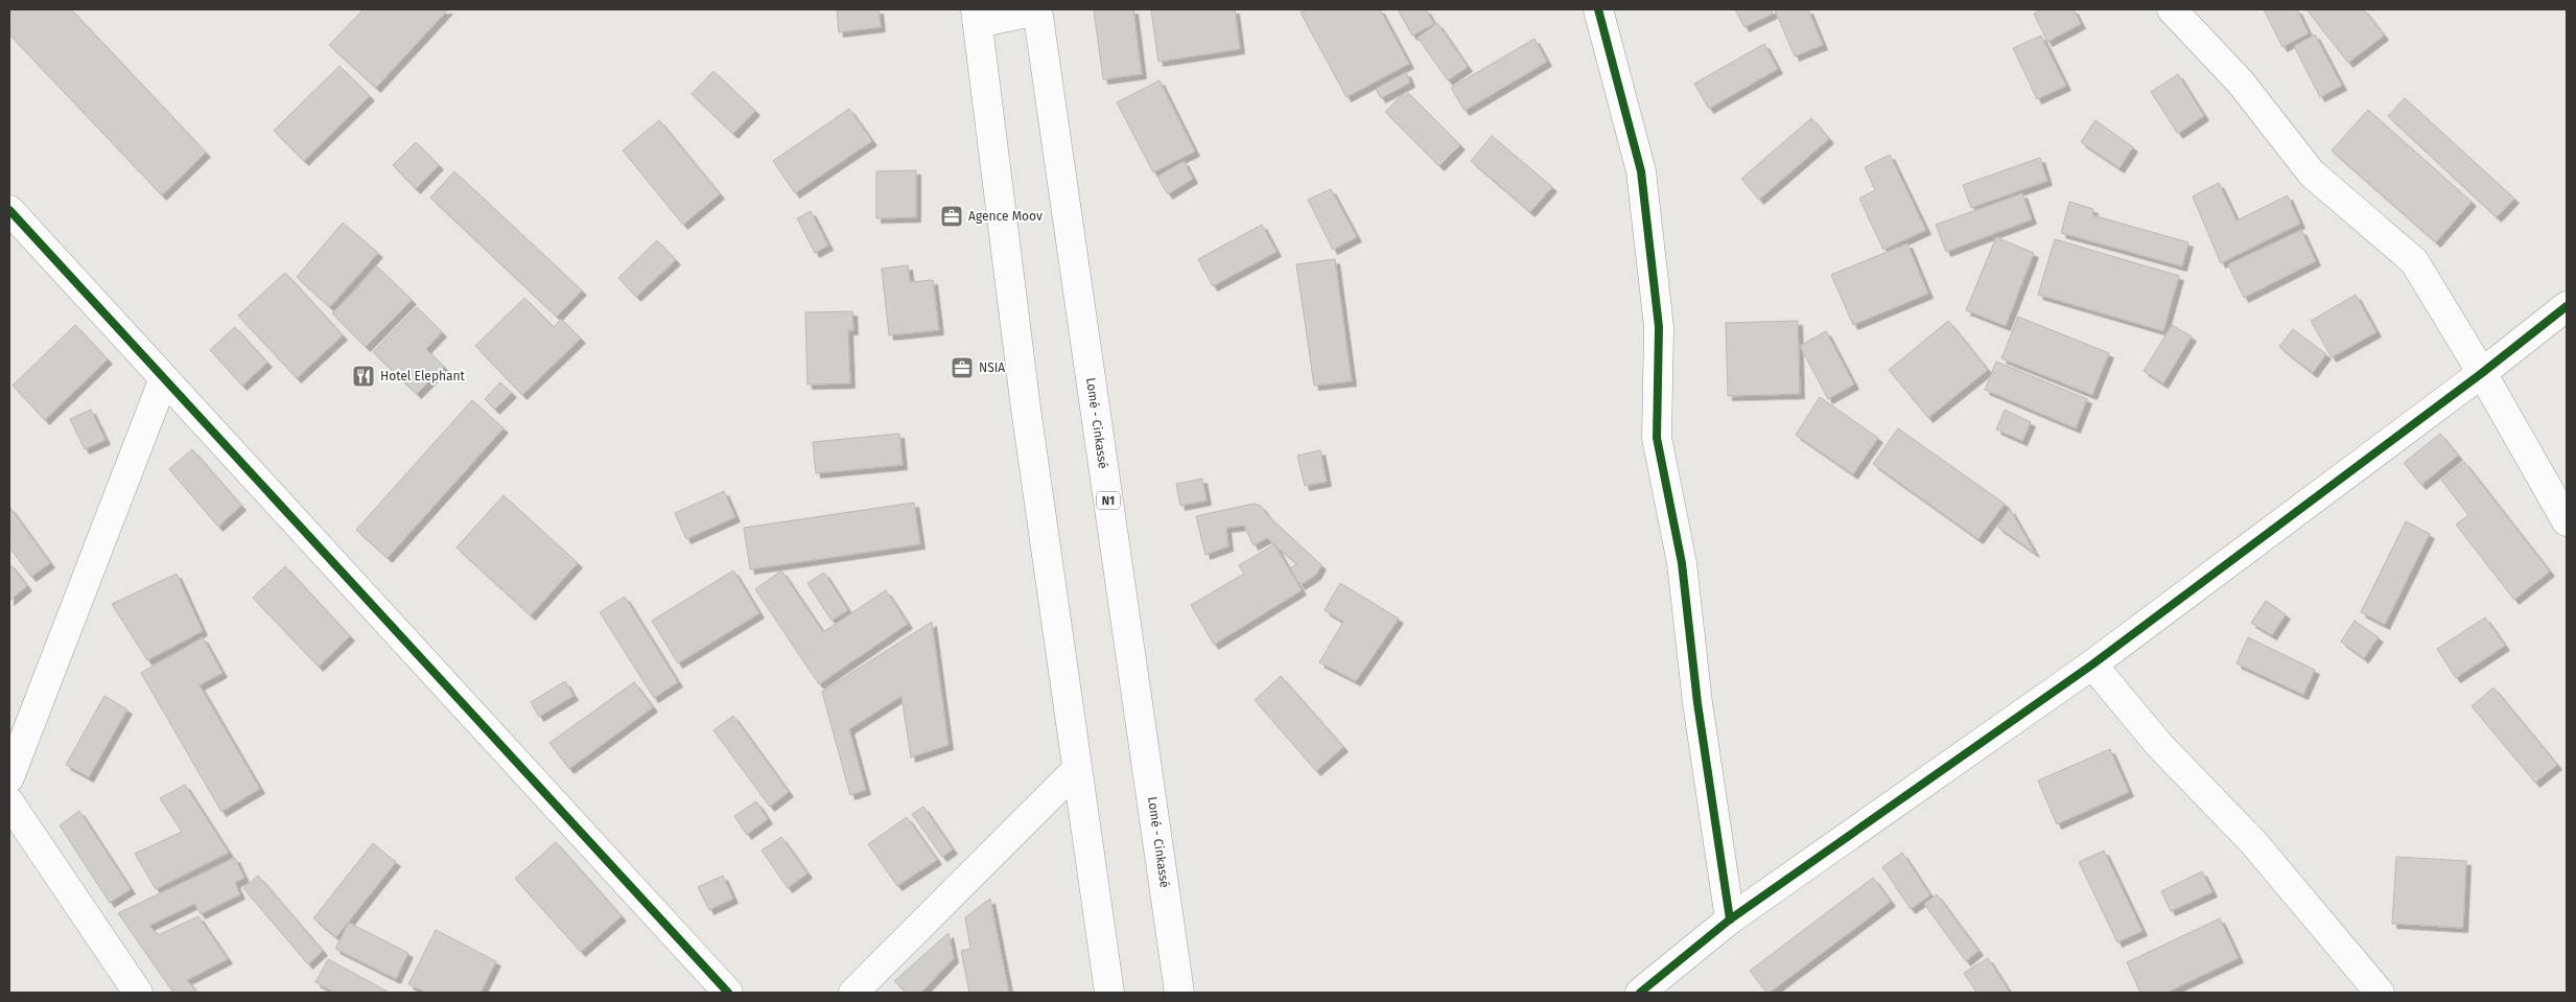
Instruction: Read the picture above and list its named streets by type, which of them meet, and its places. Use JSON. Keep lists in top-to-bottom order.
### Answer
{
  "streets": {
    "main road": ["Lomé - Cinkassé", "N1"]
  },
  "places": {
    "office": ["Agence Moov", "NSIA"],
    "restaurant": ["Hotel Elephant"]
  }
}
